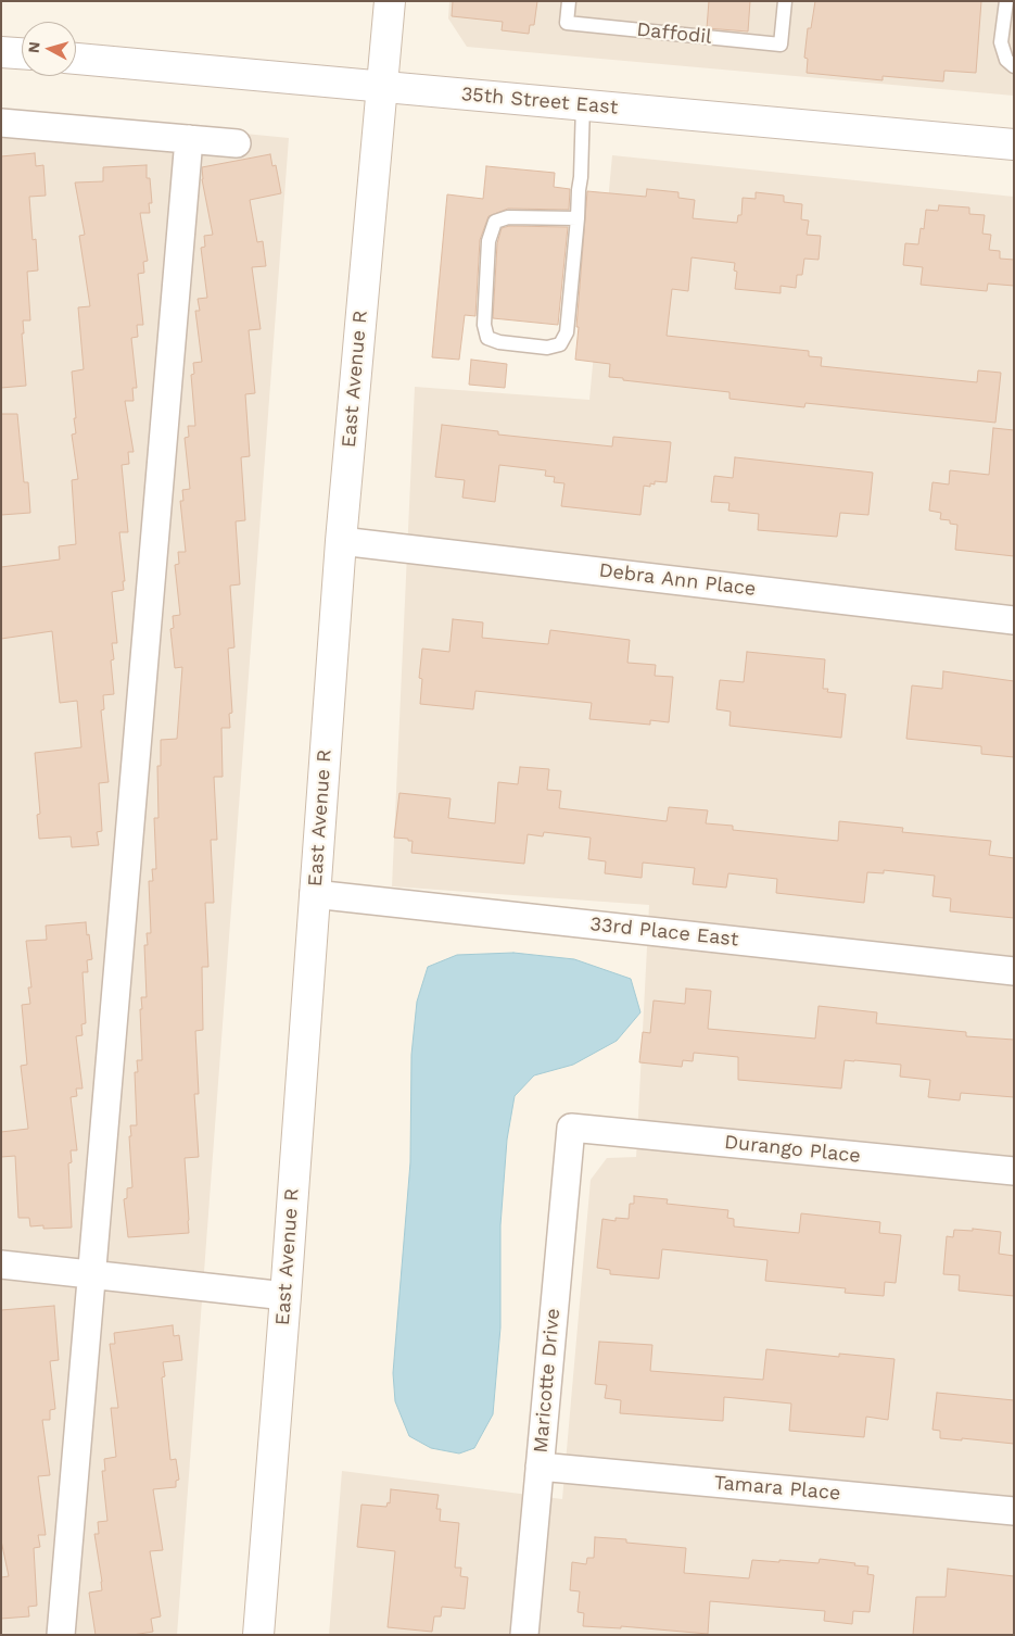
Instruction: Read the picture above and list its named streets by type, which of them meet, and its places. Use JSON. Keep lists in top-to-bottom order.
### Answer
{
  "streets": {
    "main road": ["35th Street East", "East Avenue R"],
    "street": [
      "Debra Ann Place",
      "33rd Place East",
      "Durango Place",
      "Maricotte Drive",
      "Tamara Place"
    ],
    "lane": ["Daffodil"]
  },
  "crossings": [
    ["35th Street East", "East Avenue R"],
    ["East Avenue R", "Debra Ann Place"],
    ["East Avenue R", "33rd Place East"],
    ["Durango Place", "Maricotte Drive"],
    ["Maricotte Drive", "Tamara Place"]
  ],
  "north": "left"
}
